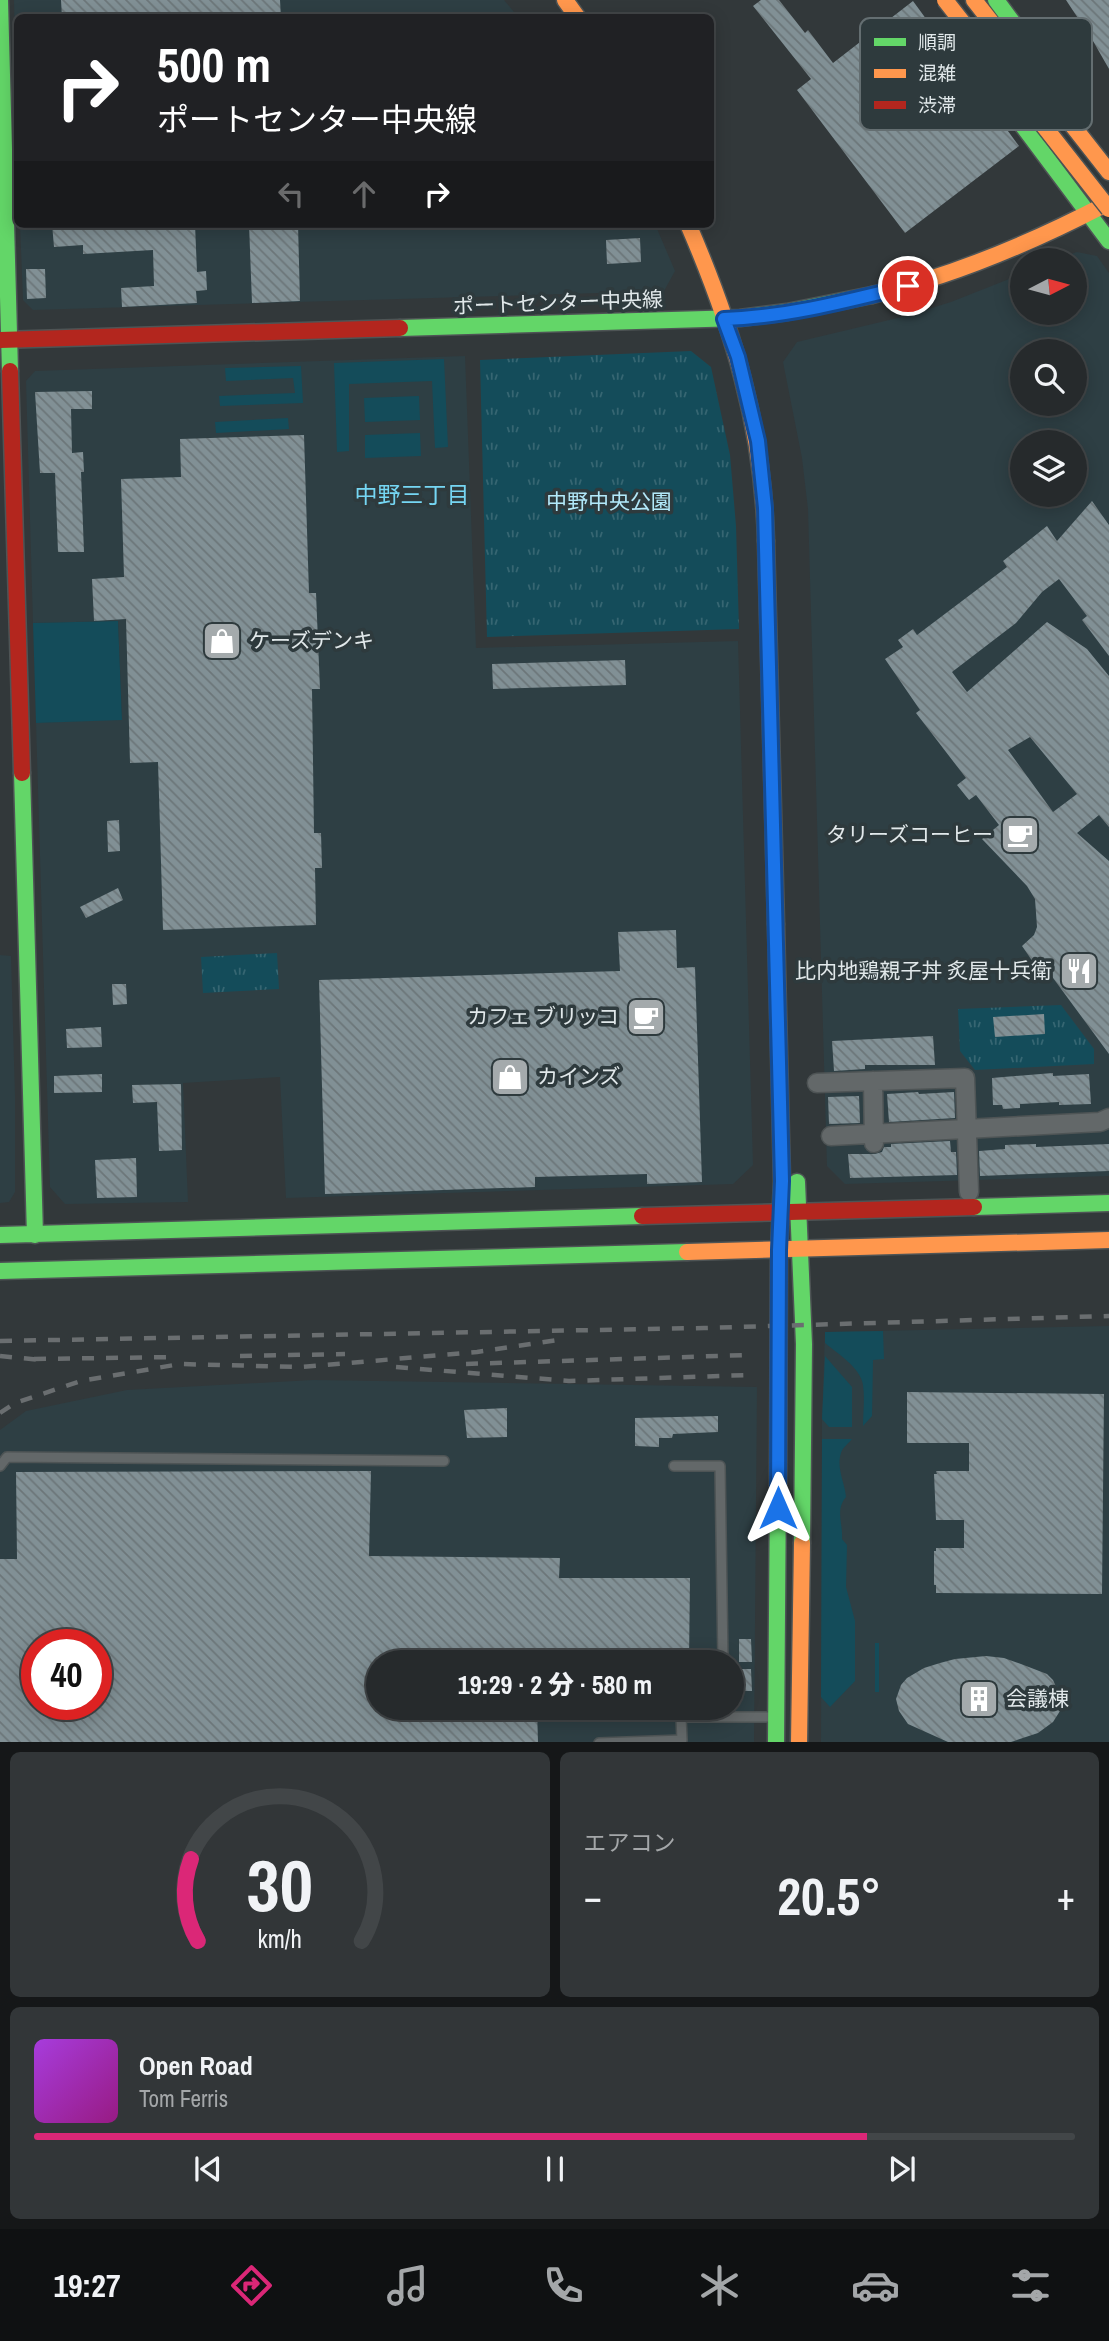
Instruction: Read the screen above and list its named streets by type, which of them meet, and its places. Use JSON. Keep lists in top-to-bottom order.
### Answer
{
  "streets": {
    "main road": ["ポートセンター中央線"]
  },
  "districts": ["中野三丁目"],
  "parks": ["中野中央公園"],
  "places": {
    "shop": ["ケーズデンキ", "カインズ"],
    "cafe": ["タリーズコーヒー", "カフェ ブリッコ"],
    "restaurant": ["比内地鶏親子丼 炙屋十兵衛"],
    "building": ["会議棟"]
  },
  "legend": ["順調", "混雑", "渋滞"],
  "north": "right",
  "page": {
    "turn": ["500 m", "ポートセンター中央線"],
    "limit": "40",
    "trip": "19:29 · 2 分 · 580 m",
    "tile": "エアコン",
    "heat": ["−", "20.5°", "+"],
    "song": ["Open Road", "Tom Ferris"],
    "tabs": "19:27",
    "gauge": ["30", "km/h"]
  }
}
